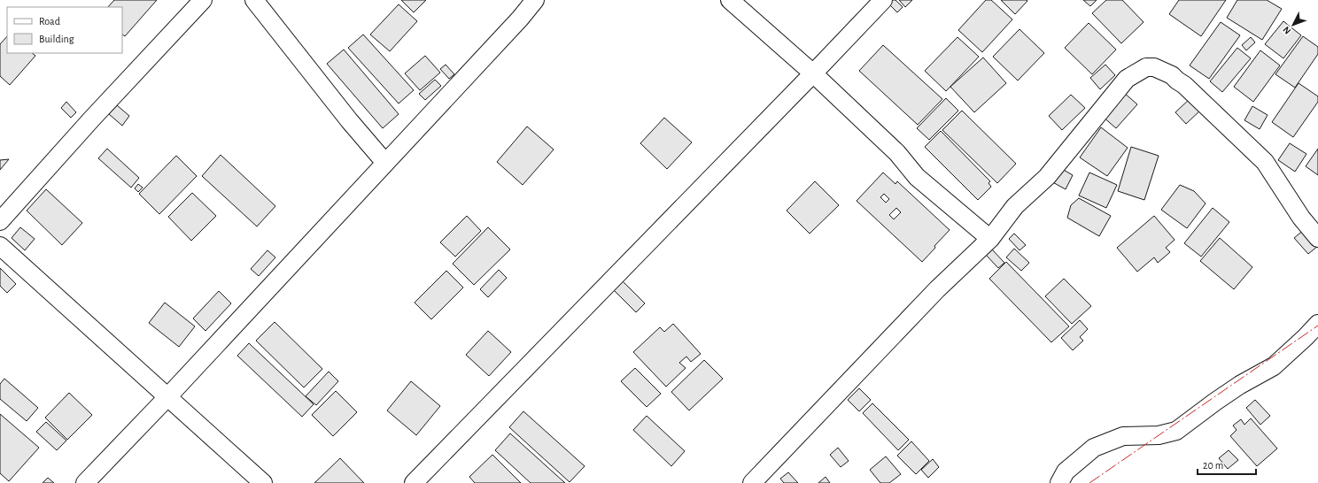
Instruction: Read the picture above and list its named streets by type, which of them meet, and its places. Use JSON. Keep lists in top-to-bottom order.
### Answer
{
  "legend": ["Road", "Building"],
  "scale_bar": "20 m",
  "north": "bottom left"
}
